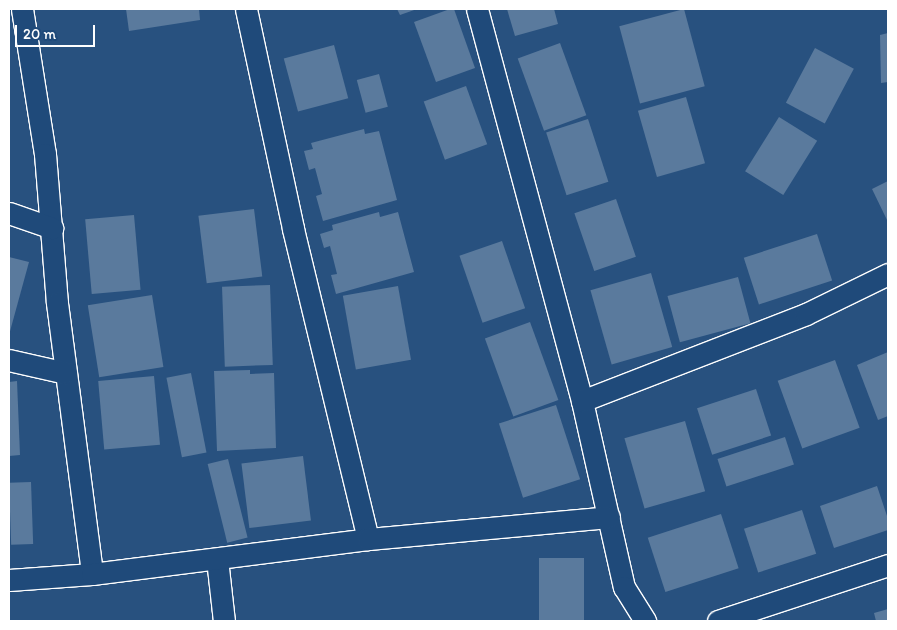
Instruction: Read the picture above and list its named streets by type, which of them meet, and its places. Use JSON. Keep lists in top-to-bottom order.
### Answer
{
  "scale_bar": "20 m"
}
